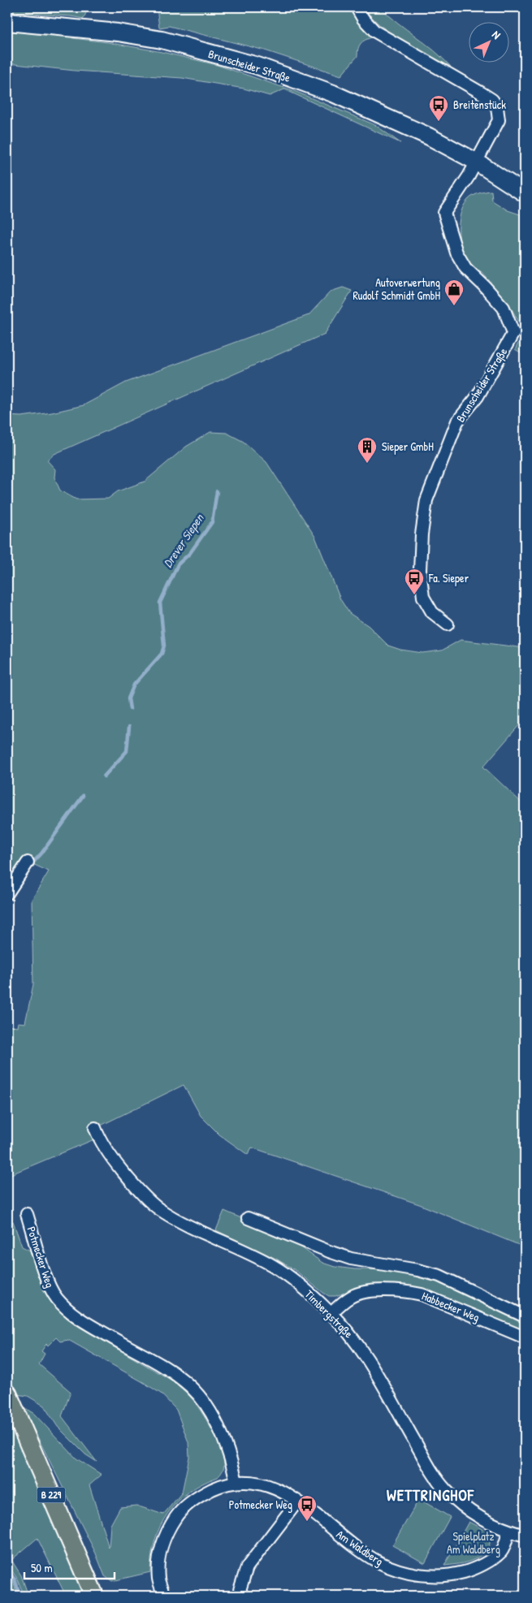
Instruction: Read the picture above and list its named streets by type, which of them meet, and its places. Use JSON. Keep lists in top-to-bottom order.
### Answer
{
  "streets": {
    "main road": ["Brunscheider Straße", "B 229"],
    "street": [
      "Potmecker Weg",
      "Habbecker Weg",
      "Timbergstraße",
      "Am Waldberg"
    ]
  },
  "crossings": [
    ["Potmecker Weg", "Am Waldberg"],
    ["Habbecker Weg", "Timbergstraße"],
    ["Timbergstraße", "Am Waldberg"]
  ],
  "districts": ["WETTRINGHOF"],
  "water": ["Drever Siepen"],
  "parks": ["Spielplatz Am Waldberg"],
  "places": {
    "bus stop": ["Breitenstück", "Fa. Sieper", "Potmecker Weg"],
    "shop": ["Autoverwertung Rudolf Schmidt GmbH"],
    "building": ["Sieper GmbH"]
  },
  "scale_bar": "50 m",
  "north": "top right"
}
